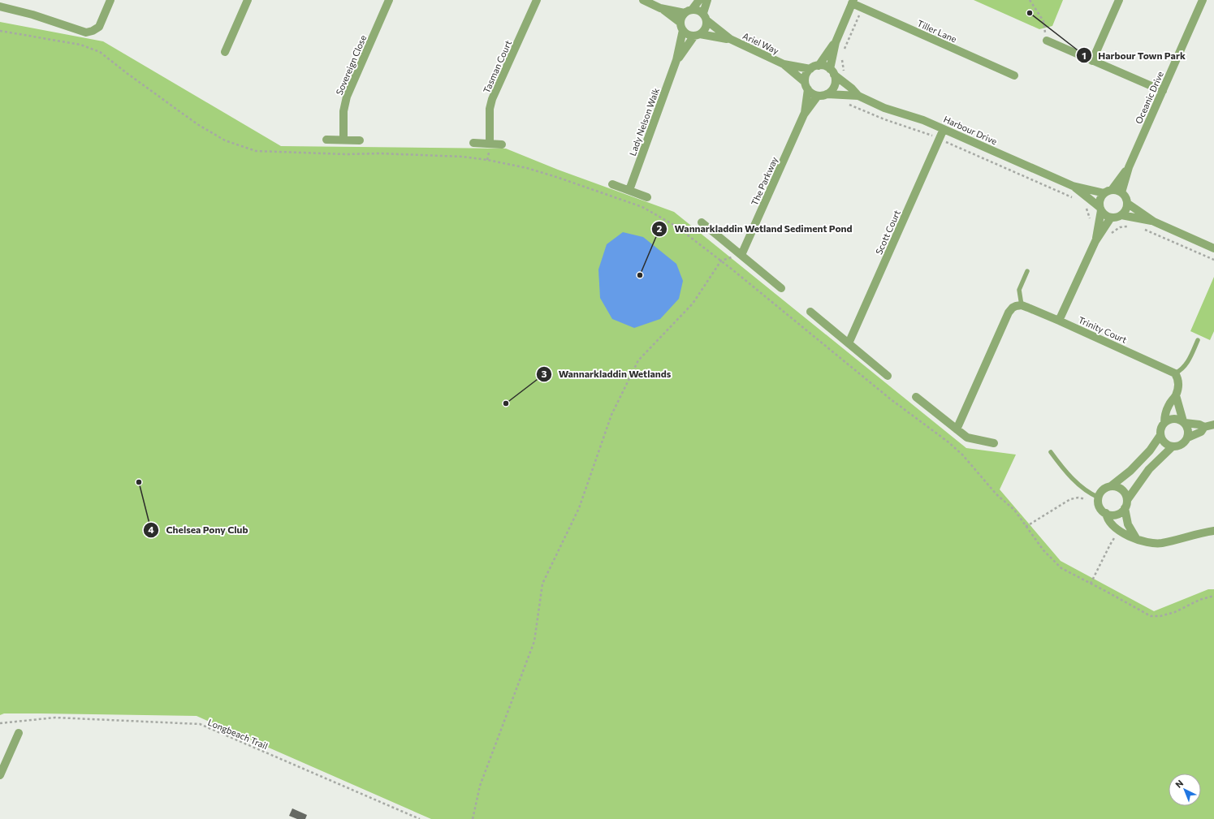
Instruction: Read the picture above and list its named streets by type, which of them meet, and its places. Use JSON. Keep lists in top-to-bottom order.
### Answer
{
  "streets": {
    "street": [
      "Tiller Lane",
      "Ariel Way",
      "Sovereign Close",
      "Tasman Court",
      "Oceanic Drive",
      "Lady Nelson Walk",
      "Harbour Drive",
      "The Parkway",
      "Scott Court",
      "Trinity Court"
    ],
    "path": ["Longbeach Trail"]
  },
  "crossings": [
    ["Ariel Way", "Lady Nelson Walk"],
    ["Ariel Way", "Harbour Drive"],
    ["Ariel Way", "The Parkway"],
    ["Oceanic Drive", "Harbour Drive"],
    ["Harbour Drive", "The Parkway"],
    ["Harbour Drive", "Scott Court"]
  ],
  "places": [
    "Harbour Town Park",
    "Wannarkladdin Wetland Sediment Pond",
    "Wannarkladdin Wetlands",
    "Chelsea Pony Club"
  ],
  "north": "top left"
}
